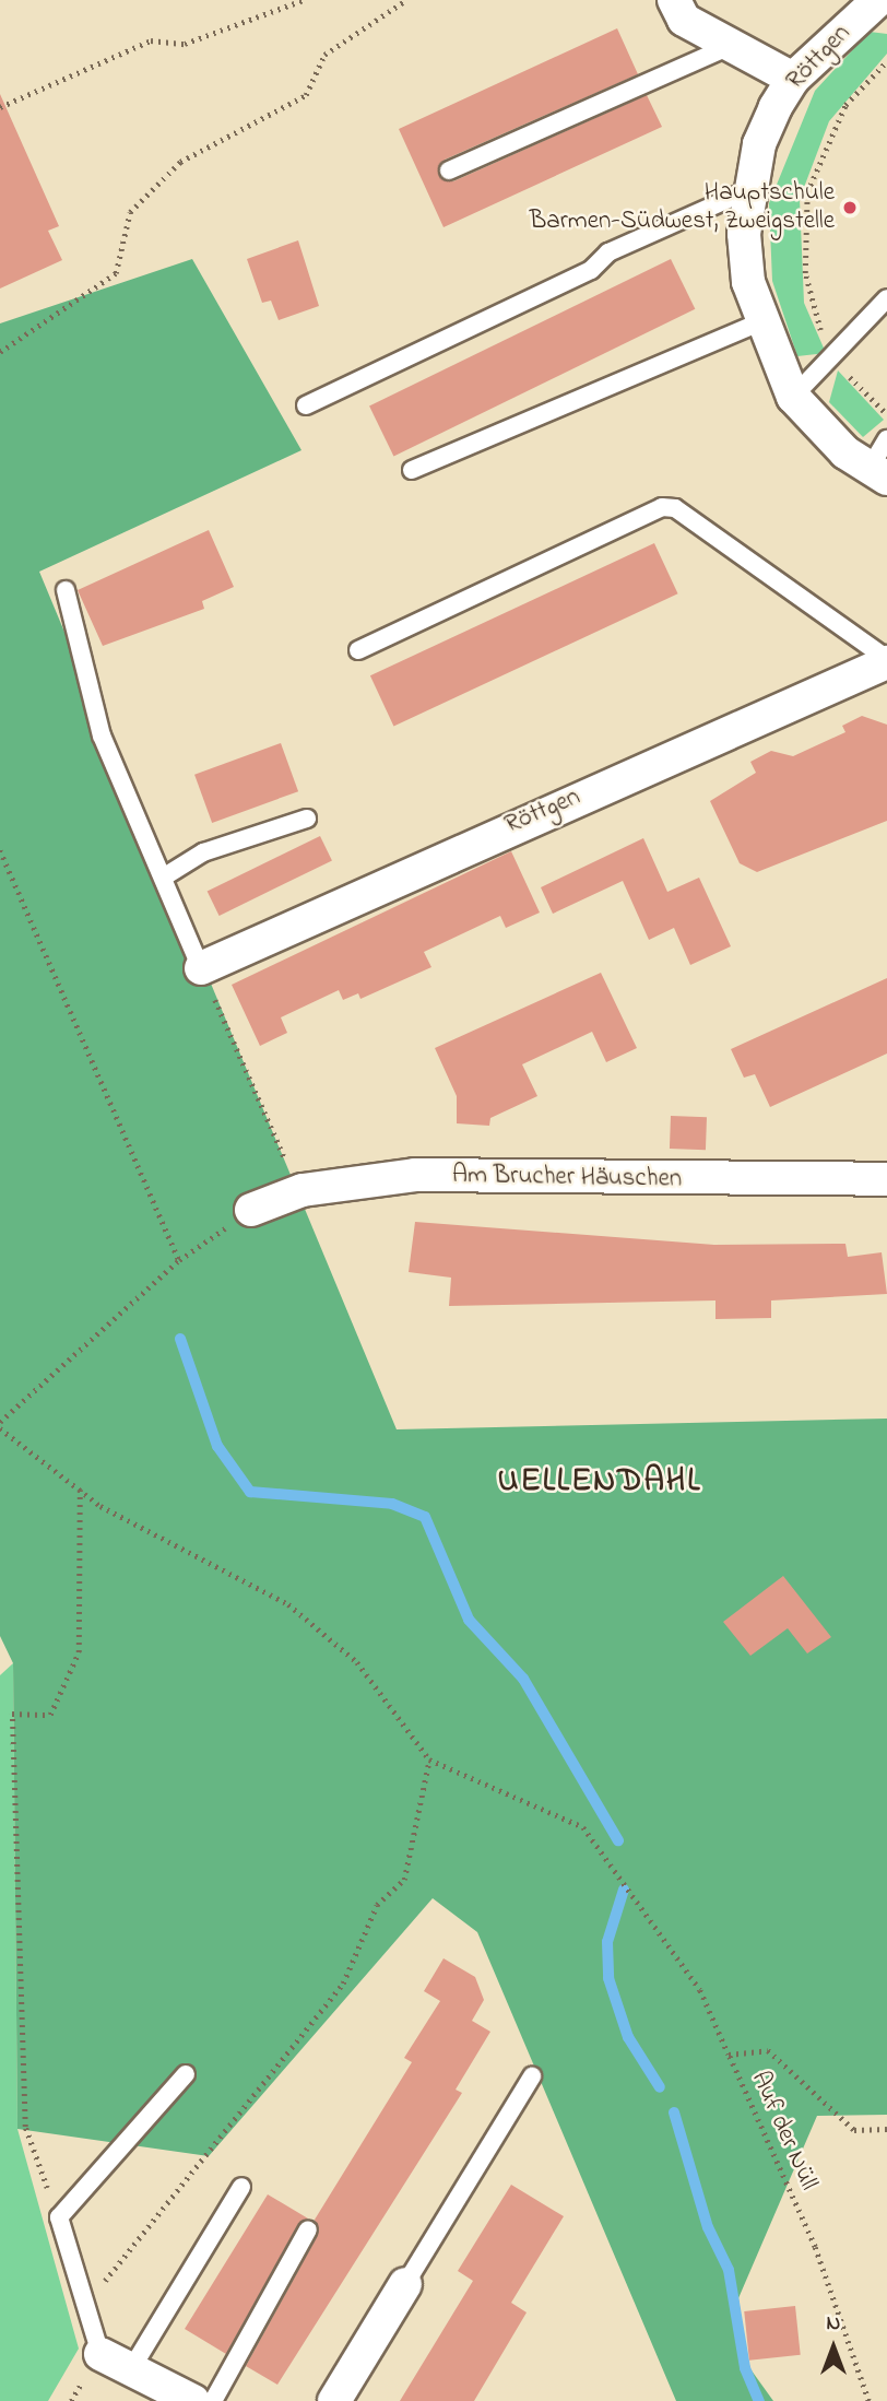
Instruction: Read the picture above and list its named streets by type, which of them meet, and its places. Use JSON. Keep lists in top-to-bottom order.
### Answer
{
  "streets": {
    "street": ["Röttgen", "Am Brucher Häuschen"],
    "path": ["Auf der Nüll"]
  },
  "districts": ["UELLENDAHL"],
  "places": ["Hauptschule Barmen-Südwest, Zweigstelle"],
  "north": "top"
}
